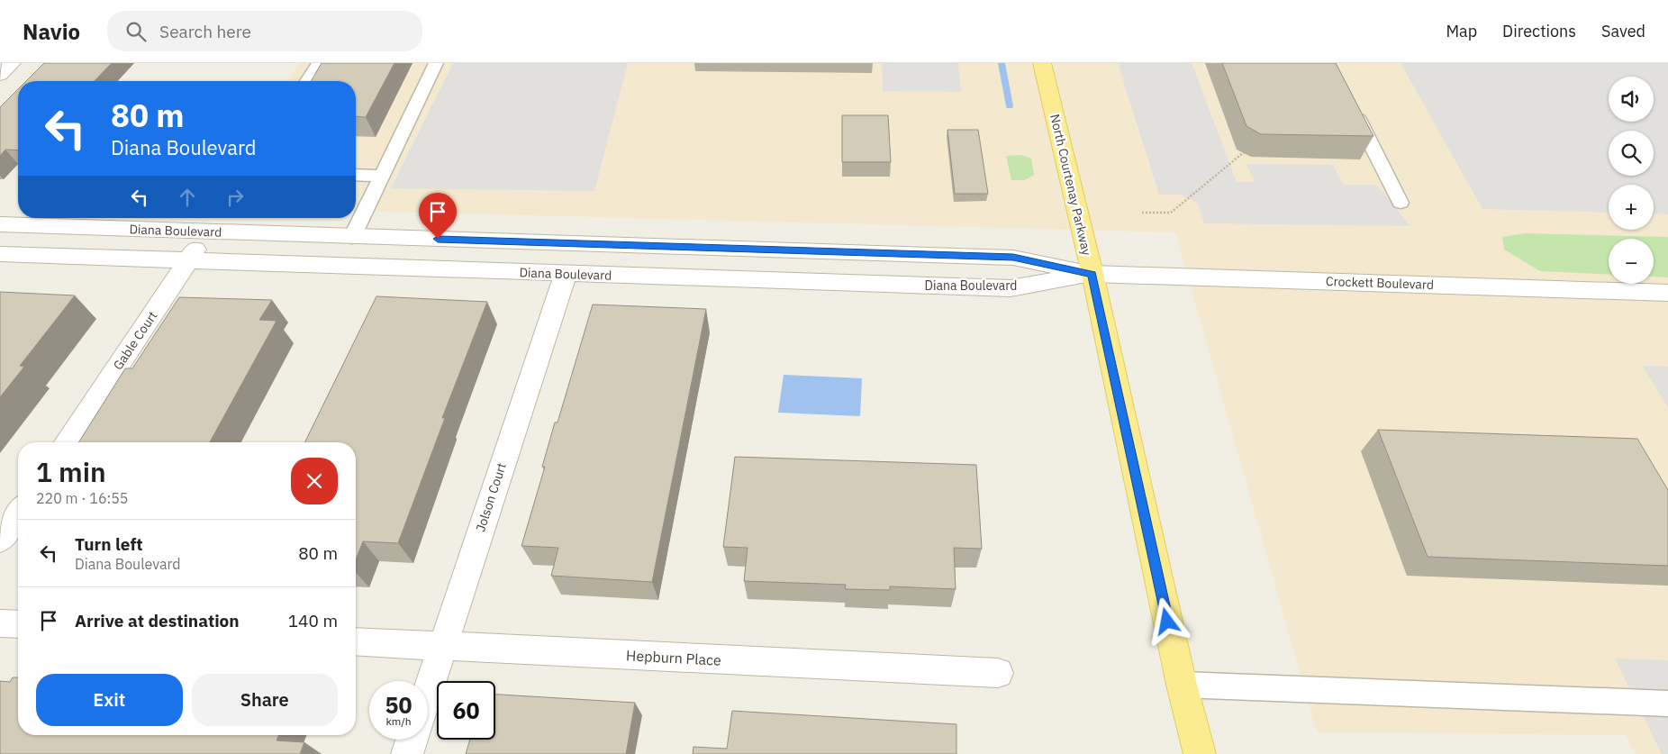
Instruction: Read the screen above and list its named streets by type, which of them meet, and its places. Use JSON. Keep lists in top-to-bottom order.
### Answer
{
  "streets": {
    "main road": ["North Courtenay Parkway"],
    "street": [
      "Diana Boulevard",
      "Crockett Boulevard",
      "Gable Court",
      "Jolson Court",
      "Hepburn Place"
    ]
  },
  "crossings": [
    ["North Courtenay Parkway", "Diana Boulevard"],
    ["North Courtenay Parkway", "Crockett Boulevard"],
    ["Diana Boulevard", "Crockett Boulevard"],
    ["Diana Boulevard", "Gable Court"],
    ["Diana Boulevard", "Jolson Court"],
    ["Jolson Court", "Hepburn Place"]
  ],
  "page": {
    "header": "Navio",
    "search": "Search here",
    "nav": ["Map", "Directions", "Saved"],
    "map_buttons": ["+", "−"],
    "turn": ["80 m", "Diana Boulevard"],
    "heading": ["1 min", "220 m · 16:55"],
    "list": [
      {
        "name": "Turn left",
        "note": "Diana Boulevard",
        "value": "80 m"
      },
      {
        "name": "Arrive at destination",
        "value": "140 m"
      }
    ],
    "buttons": ["Exit", "Share"],
    "speed": "50 km/h",
    "limit": "60"
  }
}
